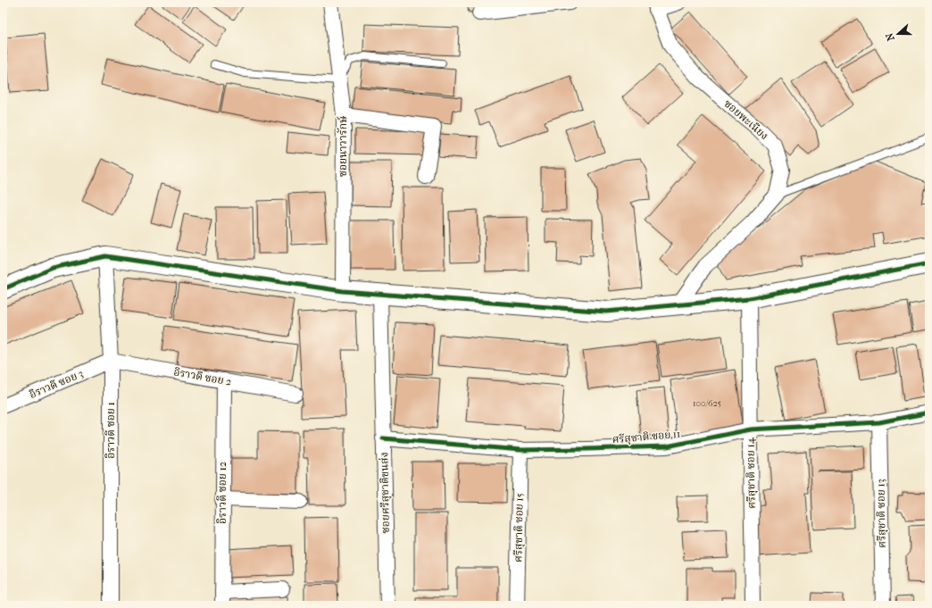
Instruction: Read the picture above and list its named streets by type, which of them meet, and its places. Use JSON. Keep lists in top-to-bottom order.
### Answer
{
  "streets": {
    "street": [
      "ซอยพะเนียง",
      "ซอยนาวารักษ์",
      "อิราวดี ซอย 2",
      "อิราวดี ซอย 3",
      "อิราวดี ซอย 1",
      "ศรีสุชาติ ซอย 11",
      "ศรีสุชาติ ซอย 14",
      "อิราวดี ซอย 12",
      "ซอยศรีสุชาติขนส่ง",
      "ศรีสุชาติ ซอย 13",
      "ศรีสุชาติ ซอย 15"
    ]
  },
  "crossings": [
    ["อิราวดี ซอย 2", "อิราวดี ซอย 3"],
    ["อิราวดี ซอย 2", "อิราวดี ซอย 1"],
    ["อิราวดี ซอย 2", "อิราวดี ซอย 12"],
    ["อิราวดี ซอย 3", "อิราวดี ซอย 1"],
    ["ศรีสุชาติ ซอย 11", "ศรีสุชาติ ซอย 14"],
    ["ศรีสุชาติ ซอย 11", "ซอยศรีสุชาติขนส่ง"],
    ["ศรีสุชาติ ซอย 11", "ศรีสุชาติ ซอย 13"],
    ["ศรีสุชาติ ซอย 11", "ศรีสุชาติ ซอย 15"]
  ],
  "house_numbers": ["100/625"],
  "north": "left"
}
